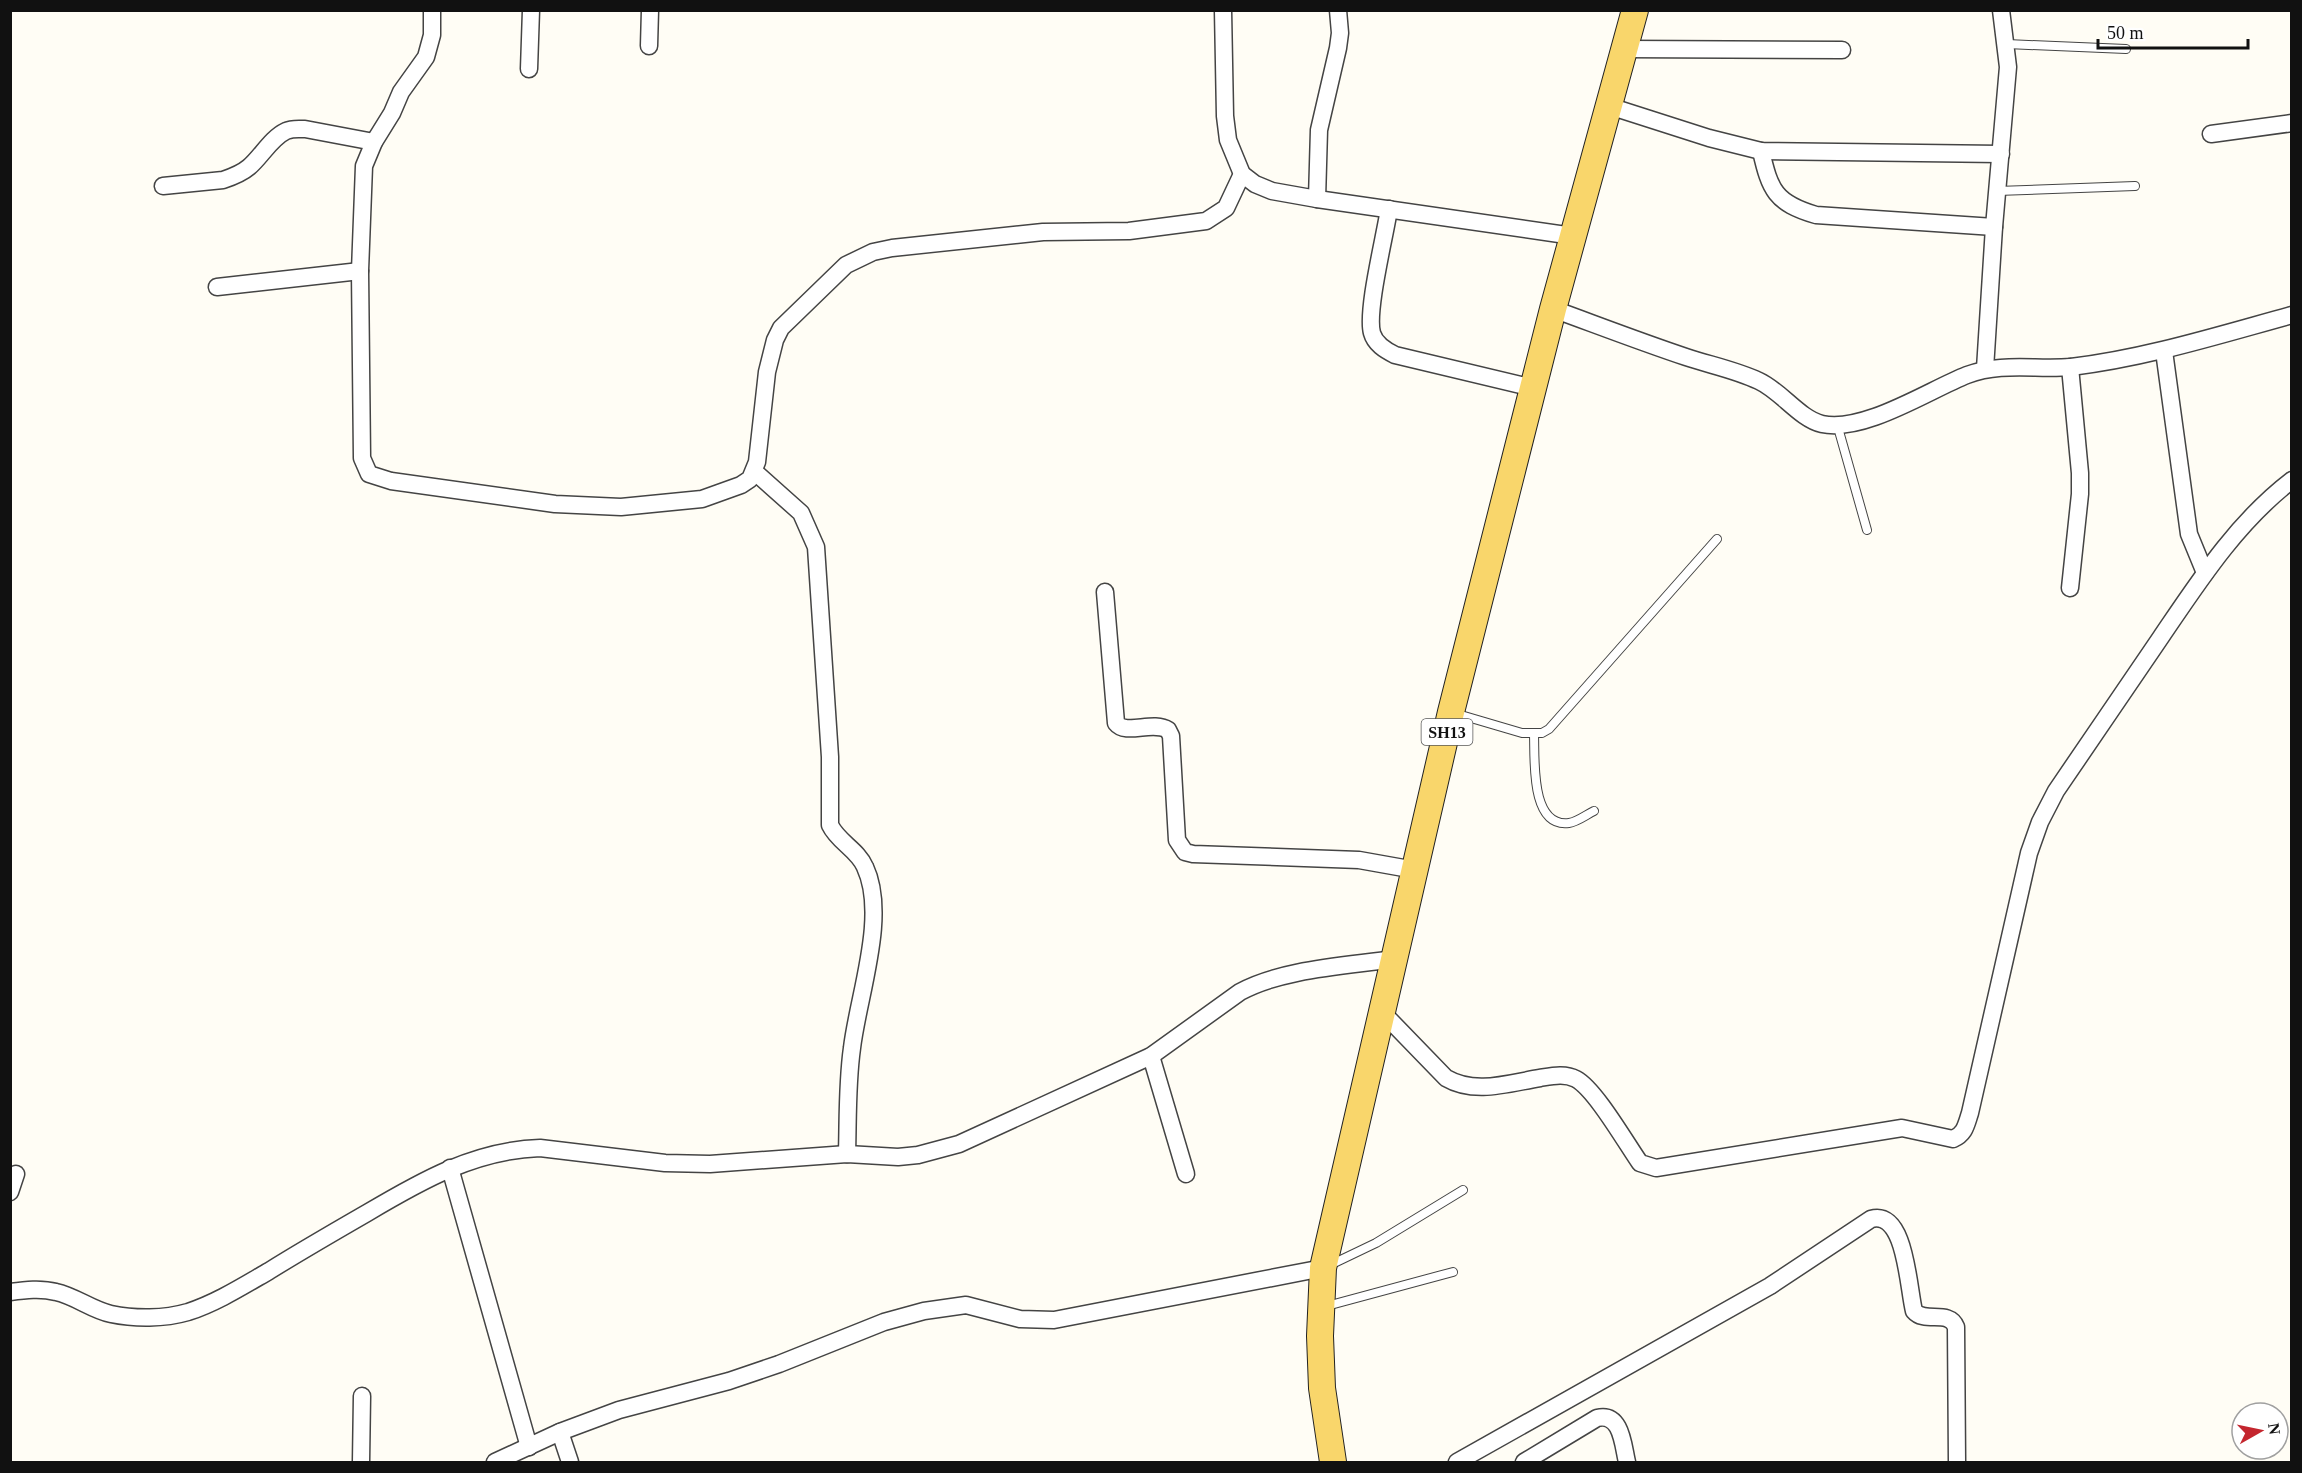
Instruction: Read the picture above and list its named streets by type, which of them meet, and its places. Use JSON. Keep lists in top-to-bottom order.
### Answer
{
  "streets": {
    "main road": ["SH13"]
  },
  "scale_bar": "50 m",
  "north": "right"
}
